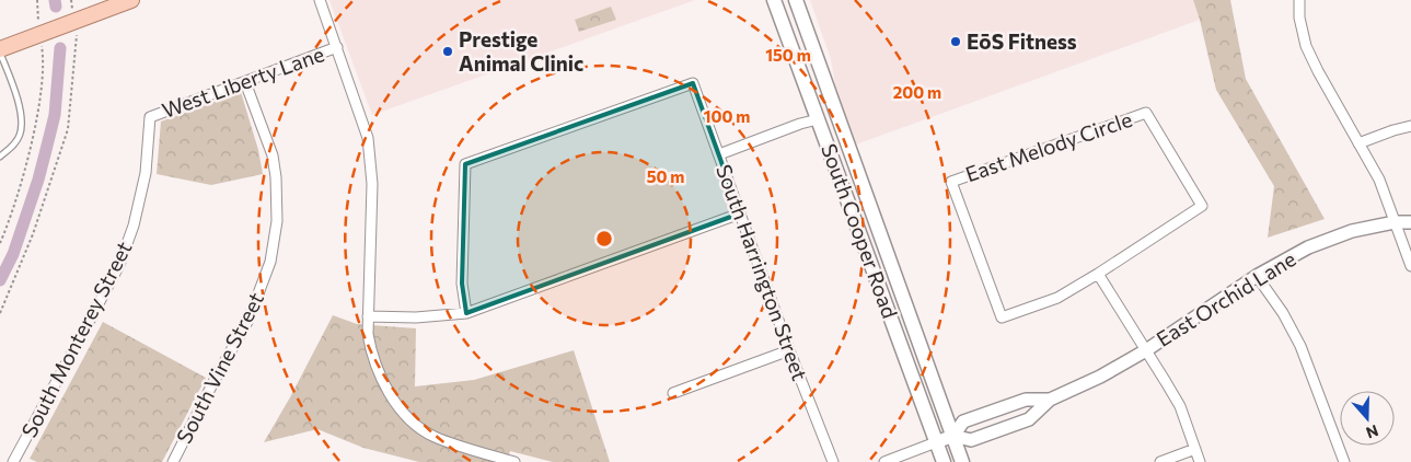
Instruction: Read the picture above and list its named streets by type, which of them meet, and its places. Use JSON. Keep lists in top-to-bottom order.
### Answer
{
  "streets": {
    "main road": ["South Cooper Road"],
    "street": [
      "West Liberty Lane",
      "East Melody Circle",
      "South Harrington Street",
      "East Orchid Lane",
      "South Monterey Street",
      "South Vine Street"
    ]
  },
  "crossings": [
    ["West Liberty Lane", "South Monterey Street"],
    ["West Liberty Lane", "South Vine Street"],
    ["South Cooper Road", "East Orchid Lane"]
  ],
  "places": ["EōS Fitness", "Prestige Animal Clinic"],
  "north": "bottom",
  "rings": [
    "150 m",
    "200 m",
    "100 m",
    "50 m"
  ]
}
